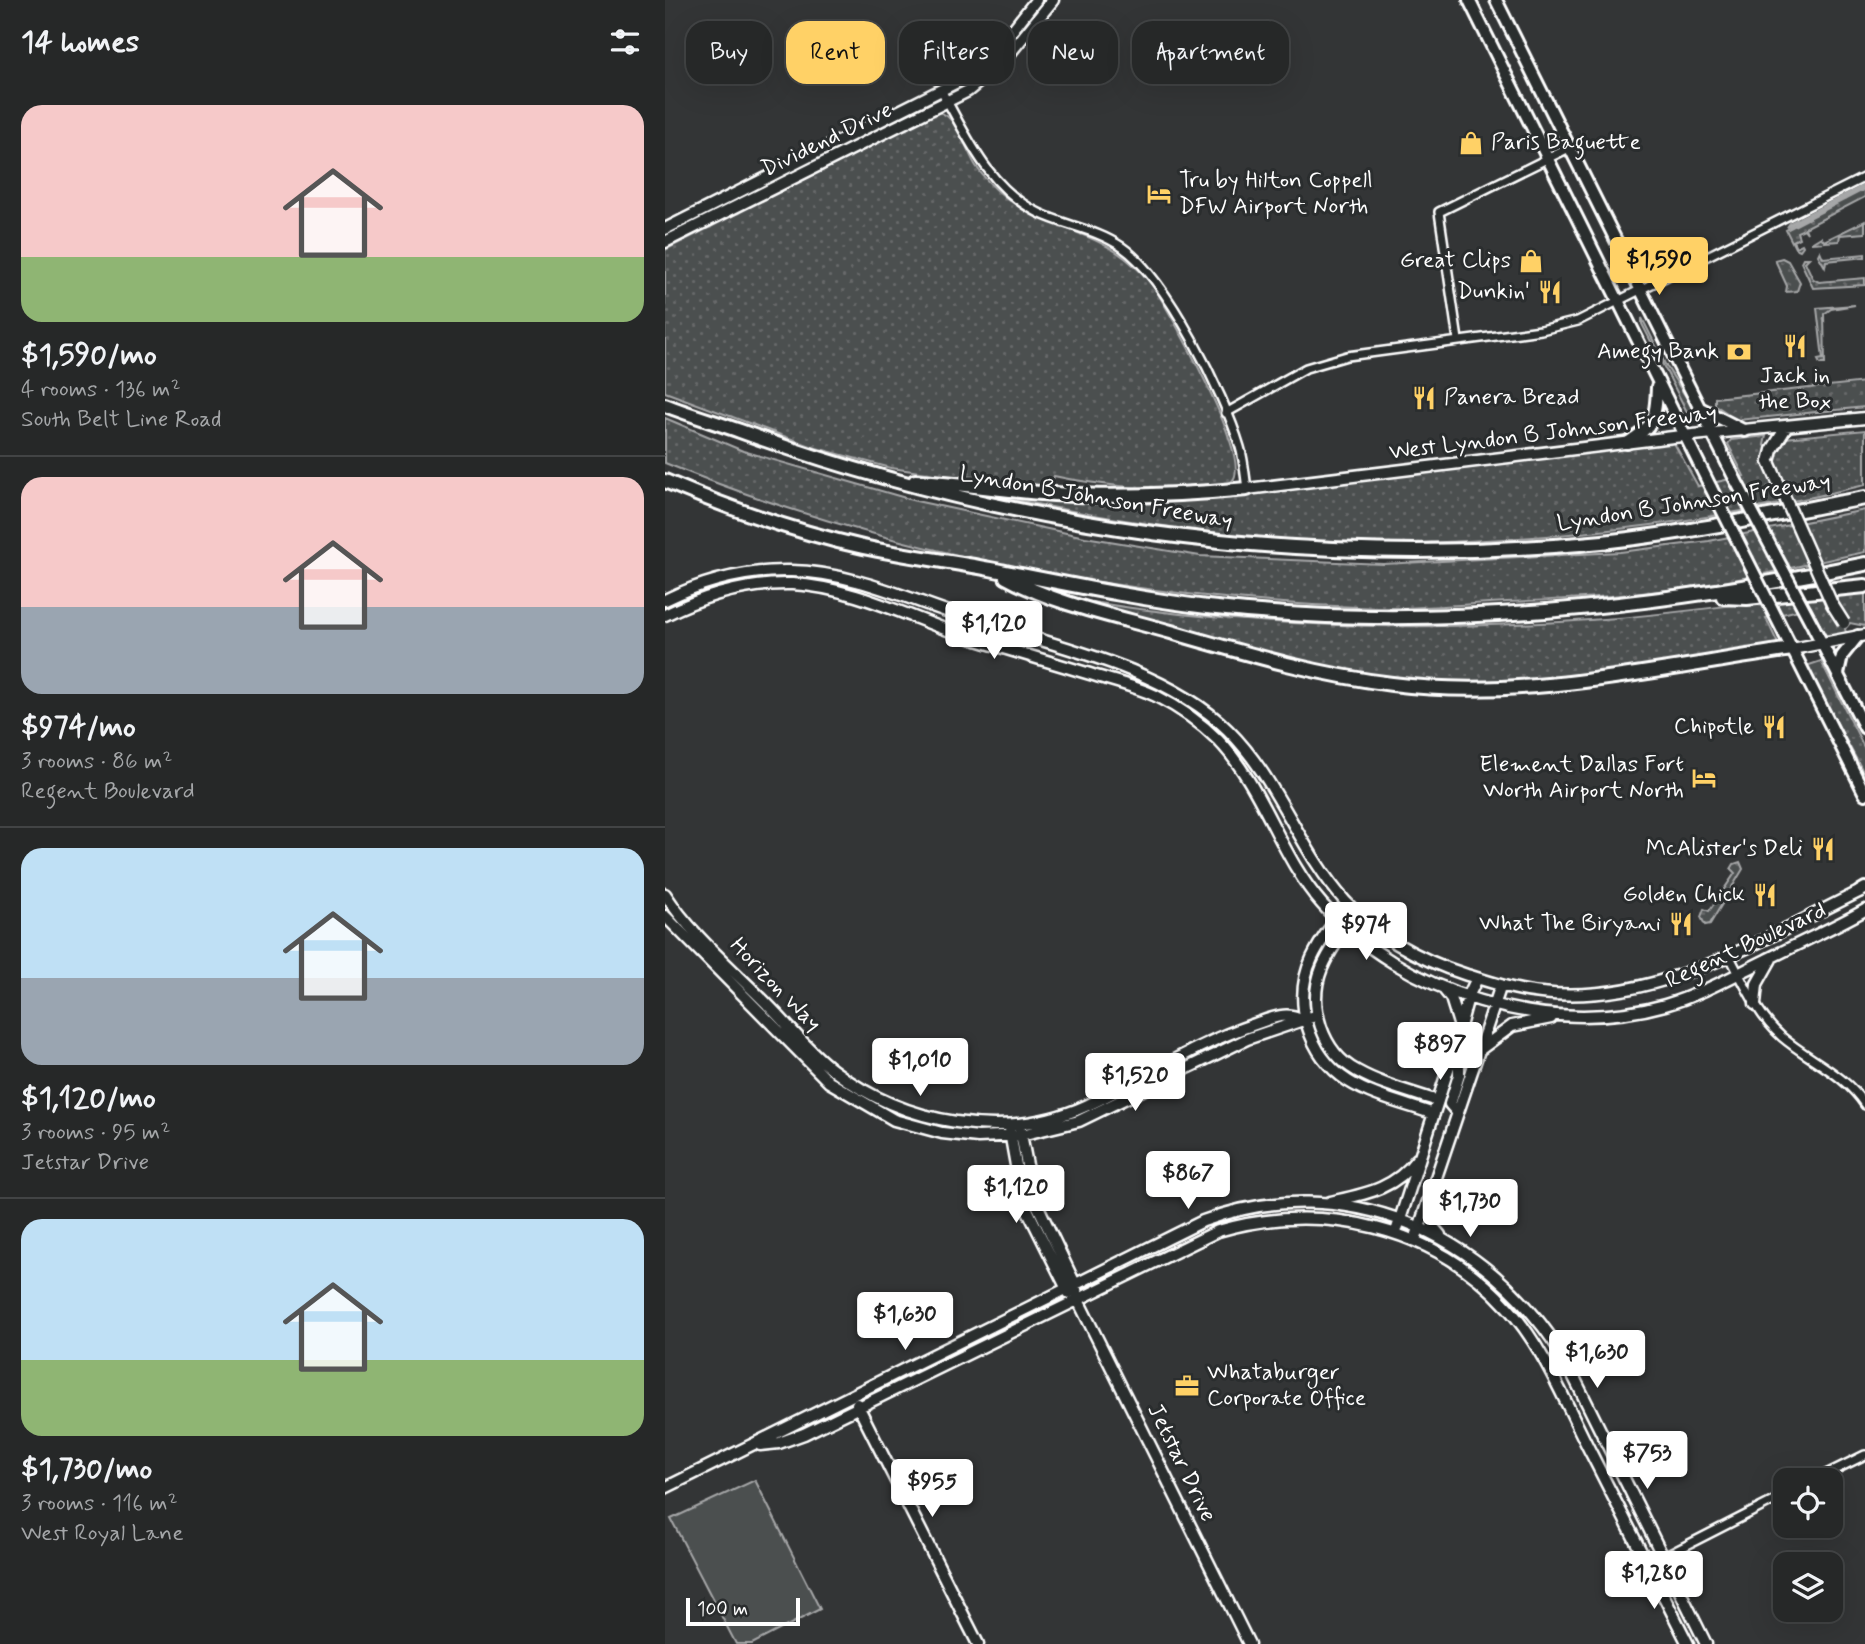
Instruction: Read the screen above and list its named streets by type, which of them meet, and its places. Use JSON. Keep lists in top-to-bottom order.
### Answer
{
  "streets": {
    "highway": ["Lyndon B Johnson Freeway"],
    "street": [
      "Dividend Drive",
      "West Lyndon B Johnson Freeway",
      "Regent Boulevard",
      "Horizon Way",
      "Jetstar Drive"
    ]
  },
  "crossings": [
    ["Horizon Way", "Jetstar Drive"]
  ],
  "places": {
    "shop": ["Paris Baguette", "Great Clips"],
    "hotel": ["Tru by Hilton Coppell DFW Airport North", "Element Dallas Fort Worth Airport North"],
    "restaurant": [
      "Dunkin'",
      "Jack in the Box",
      "Panera Bread",
      "Chipotle",
      "McAlister's Deli",
      "Golden Chick",
      "What The Biryani"
    ],
    "bank": ["Amegy Bank"],
    "office": ["Whataburger Corporate Office"]
  },
  "scale_bar": "100 m",
  "page": {
    "heading": "14 homes",
    "chip": [
      "Buy",
      "Rent",
      "Filters",
      "New",
      "Apartment"
    ],
    "list": [
      {
        "name": "$1,590/mo",
        "note": "4 rooms · 136 m² · South Belt Line Road"
      },
      {
        "name": "$974/mo",
        "note": "3 rooms · 86 m² · Regent Boulevard"
      },
      {
        "name": "$1,120/mo",
        "note": "3 rooms · 95 m² · Jetstar Drive"
      },
      {
        "name": "$1,730/mo",
        "note": "3 rooms · 116 m² · West Royal Lane"
      }
    ],
    "price": [
      "$1,590",
      "$1,120",
      "$974",
      "$897",
      "$1,010",
      "$1,520",
      "$867",
      "$1,120",
      "$1,730",
      "$1,630",
      "$1,630",
      "$753",
      "$955",
      "$1,280"
    ],
    "scale": "100 m"
  }
}
